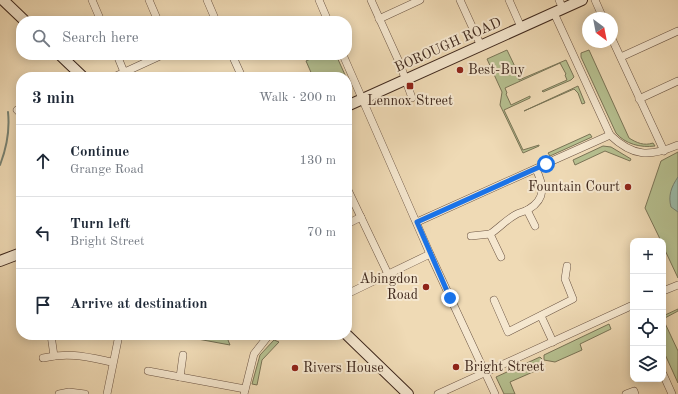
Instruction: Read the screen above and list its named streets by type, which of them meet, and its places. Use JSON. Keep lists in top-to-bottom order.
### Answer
{
  "streets": {
    "street": ["BOROUGH ROAD"]
  },
  "places": {
    "other": [
      "Best-Buy",
      "Fountain Court",
      "Abingdon Road",
      "Bright Street",
      "Rivers House"
    ],
    "transit": ["Lennox Street"]
  },
  "north": "bottom right",
  "page": {
    "search": "Search here",
    "heading": ["3 min", "Walk · 200 m"],
    "list": [
      ["Continue", "Grange Road", "130 m"],
      ["Turn left", "Bright Street", "70 m"],
      "Arrive at destination"
    ],
    "map_buttons": ["+", "−"]
  }
}
